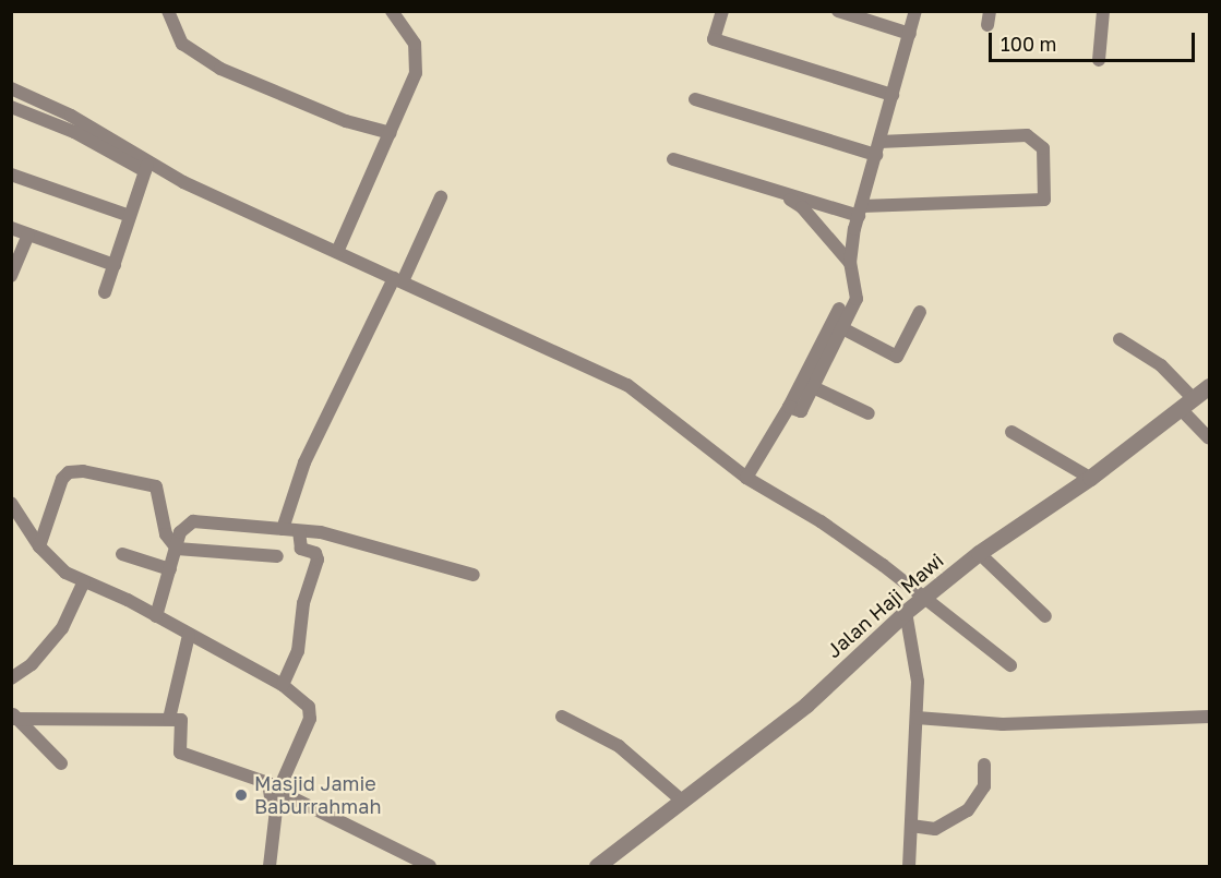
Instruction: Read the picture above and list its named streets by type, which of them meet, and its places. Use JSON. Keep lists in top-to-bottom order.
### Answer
{
  "streets": {
    "street": ["Jalan Haji Mawi"]
  },
  "places": ["Masjid Jamie Baburrahmah"],
  "scale_bar": "100 m"
}
